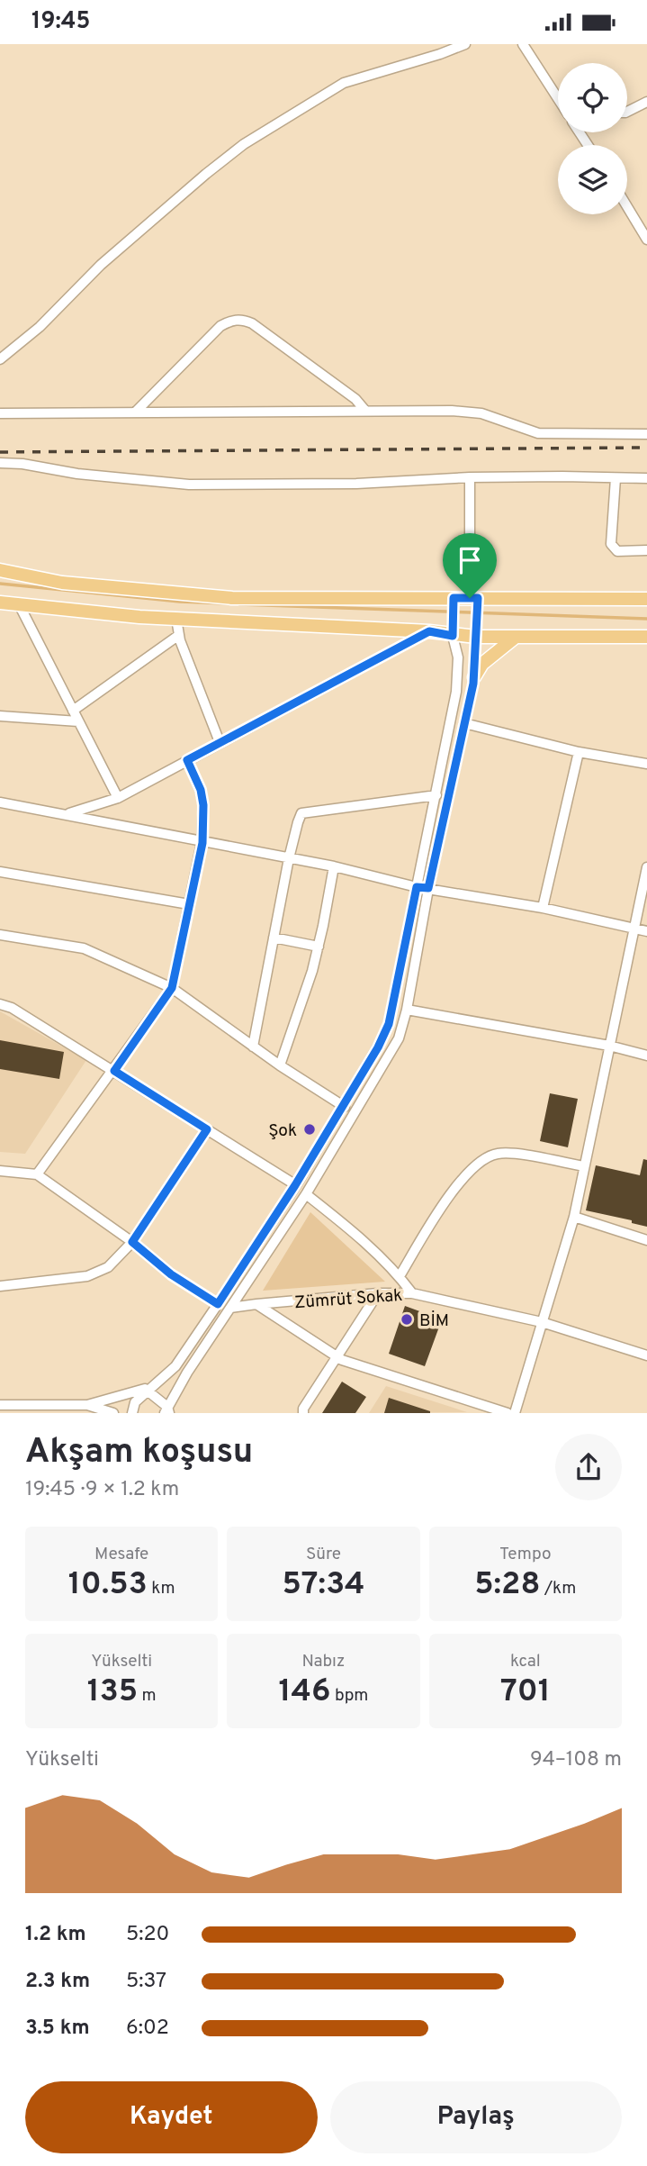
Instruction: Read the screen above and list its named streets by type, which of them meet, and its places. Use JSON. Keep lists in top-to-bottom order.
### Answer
{
  "streets": {
    "street": ["Zümrüt Sokak"]
  },
  "places": ["Şok", "BİM"],
  "page": {
    "status": "19:45",
    "heading": ["Akşam koşusu", "19:45 · 9 × 1.2 km"],
    "stats": [
      ["Mesafe", "10.53 km"],
      ["Süre", "57:34"],
      ["Tempo", "5:28 /km"],
      ["Yükselti", "135 m"],
      ["Nabız", "146 bpm"],
      ["kcal", "701"]
    ],
    "chart": ["Yükselti", "94–108 m"],
    "list": [
      {
        "name": "1.2 km",
        "note": "5:20"
      },
      {
        "name": "2.3 km",
        "note": "5:37"
      },
      {
        "name": "3.5 km",
        "note": "6:02"
      }
    ],
    "buttons": ["Kaydet", "Paylaş"]
  }
}
